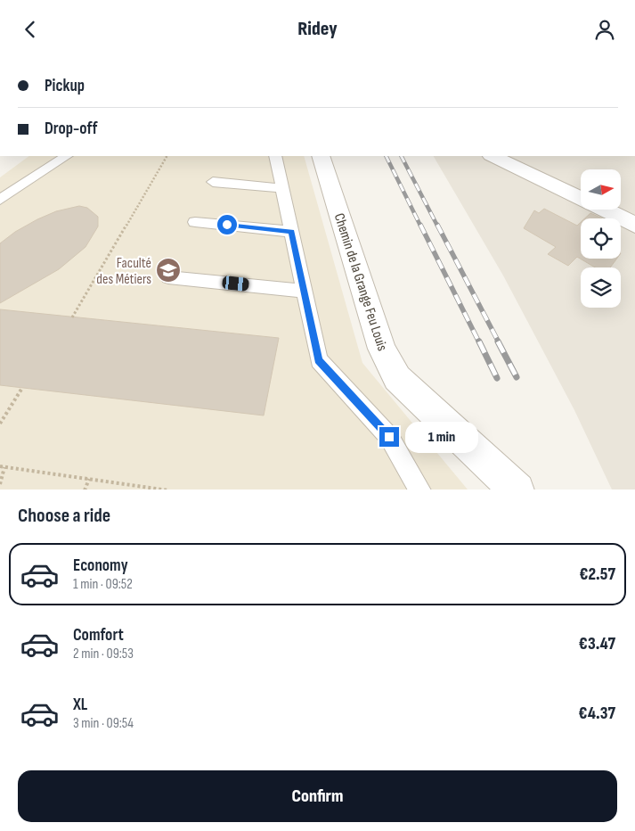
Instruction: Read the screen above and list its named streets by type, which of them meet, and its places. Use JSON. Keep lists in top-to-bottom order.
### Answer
{
  "streets": {
    "street": ["Chemin de la Grange Feu Louis"]
  },
  "places": {
    "school or university": ["Faculté des Métiers"]
  },
  "north": "right",
  "page": {
    "header": "Ridey",
    "banner": ["Pickup", "Drop-off"],
    "bubble": "1 min",
    "heading": "Choose a ride",
    "list": [
      {
        "name": "Economy",
        "note": "1 min · 09:52",
        "value": "€2.57"
      },
      {
        "name": "Comfort",
        "note": "2 min · 09:53",
        "value": "€3.47"
      },
      {
        "name": "XL",
        "note": "3 min · 09:54",
        "value": "€4.37"
      }
    ],
    "buttons": "Confirm"
  }
}
